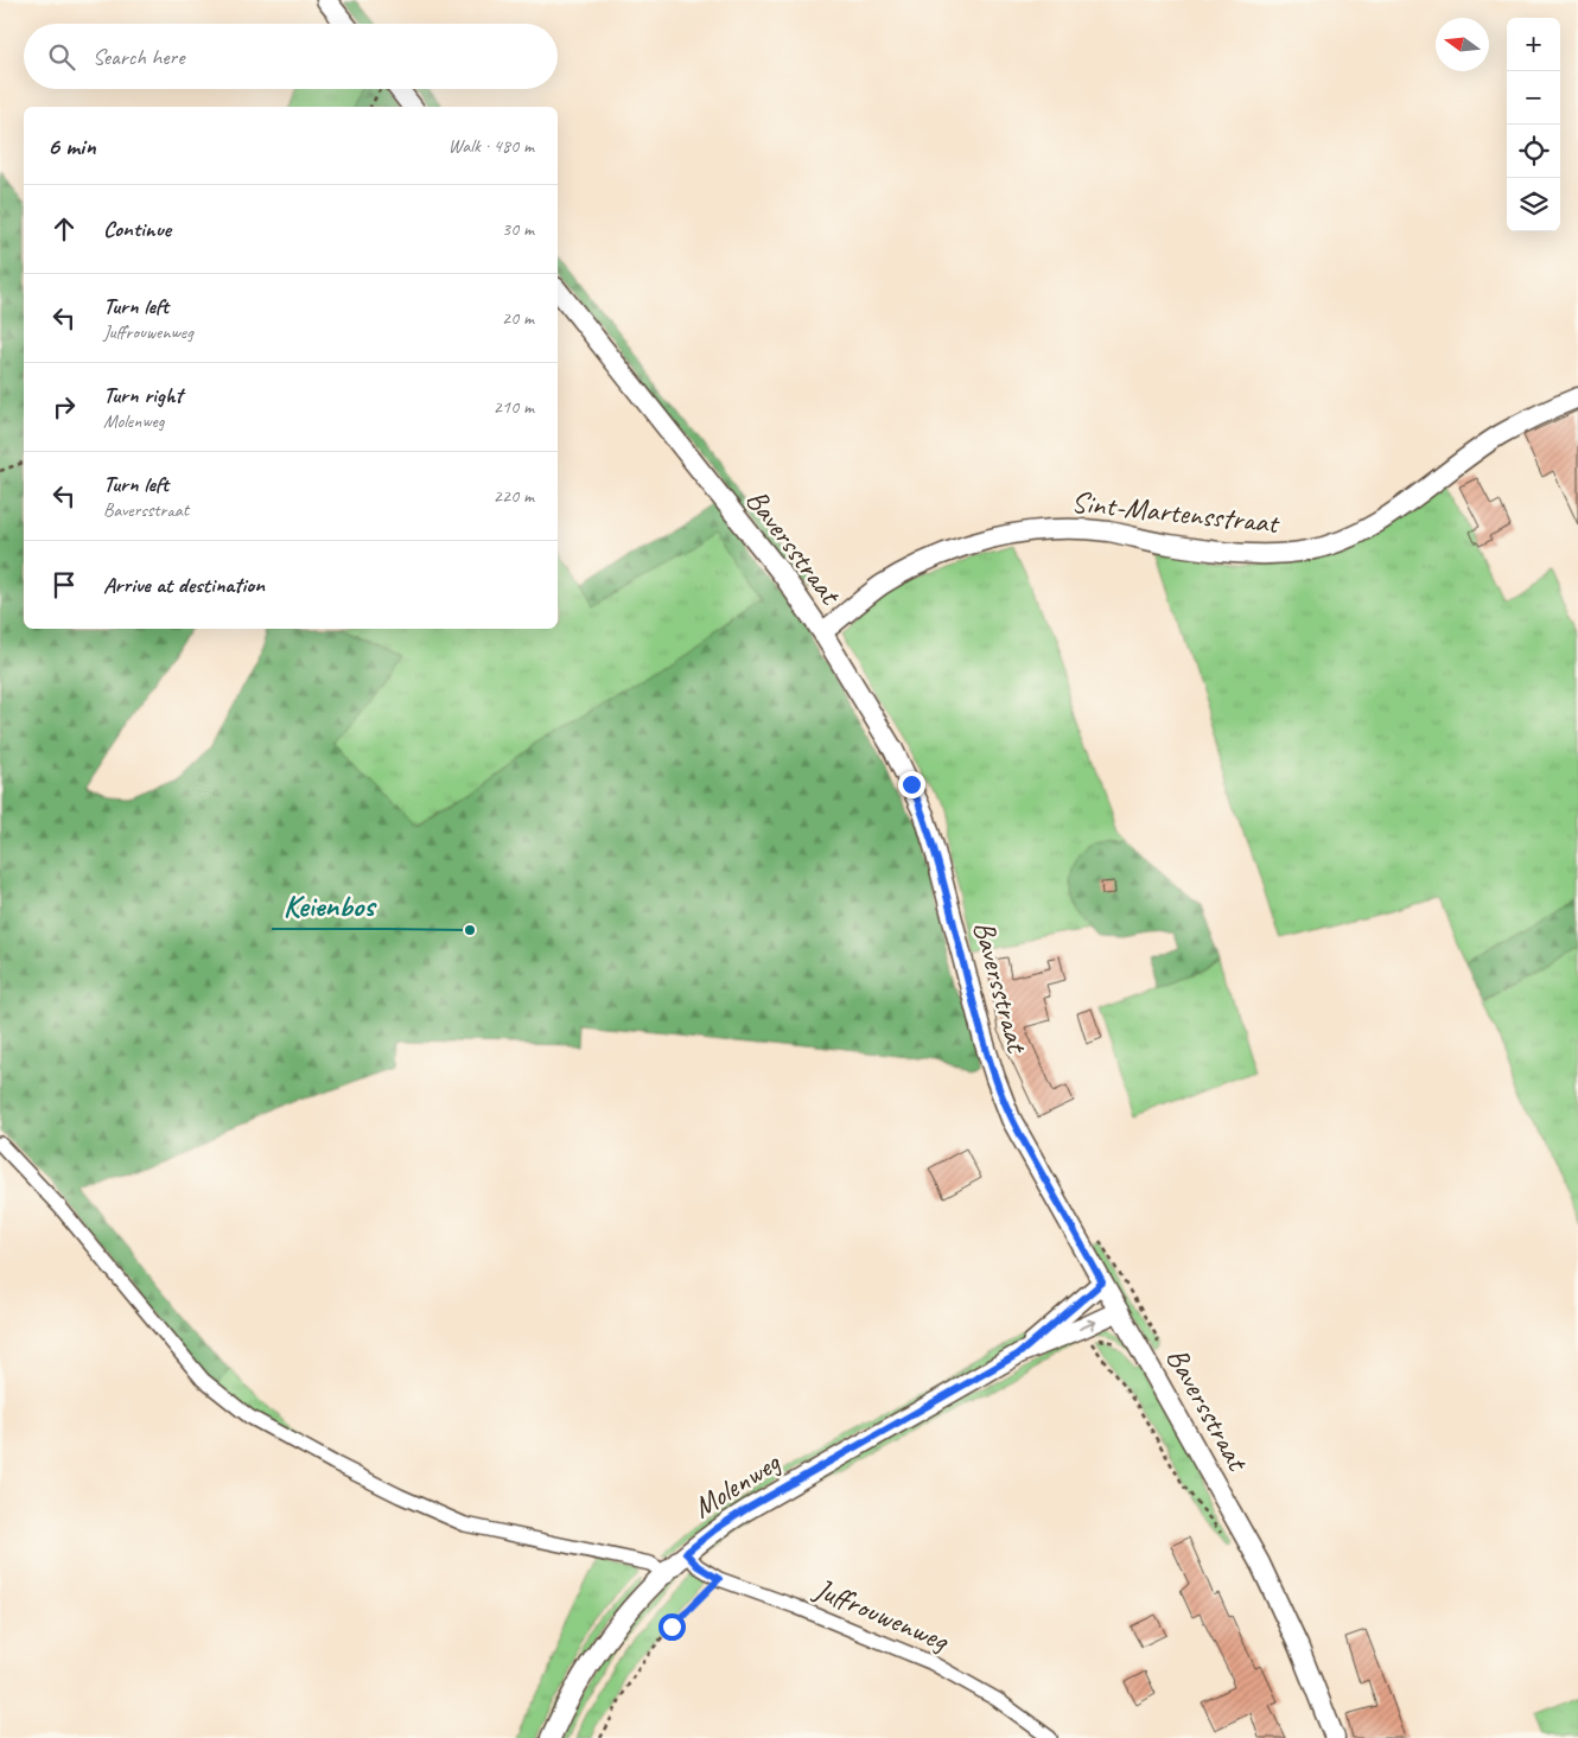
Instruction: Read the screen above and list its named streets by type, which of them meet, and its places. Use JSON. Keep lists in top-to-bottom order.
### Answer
{
  "streets": {
    "main road": ["Sint-Martensstraat", "Baversstraat", "Molenweg"],
    "street": ["Juffrouwenweg"]
  },
  "crossings": [
    ["Sint-Martensstraat", "Baversstraat"],
    ["Baversstraat", "Molenweg"],
    ["Molenweg", "Juffrouwenweg"]
  ],
  "places": ["Keienbos"],
  "north": "left",
  "page": {
    "map_buttons": ["+", "−"],
    "search": "Search here",
    "heading": ["6 min", "Walk · 480 m"],
    "list": [
      ["Continue", "30 m"],
      ["Turn left", "Juffrouwenweg", "20 m"],
      ["Turn right", "Molenweg", "210 m"],
      ["Turn left", "Baversstraat", "220 m"],
      "Arrive at destination"
    ]
  }
}
